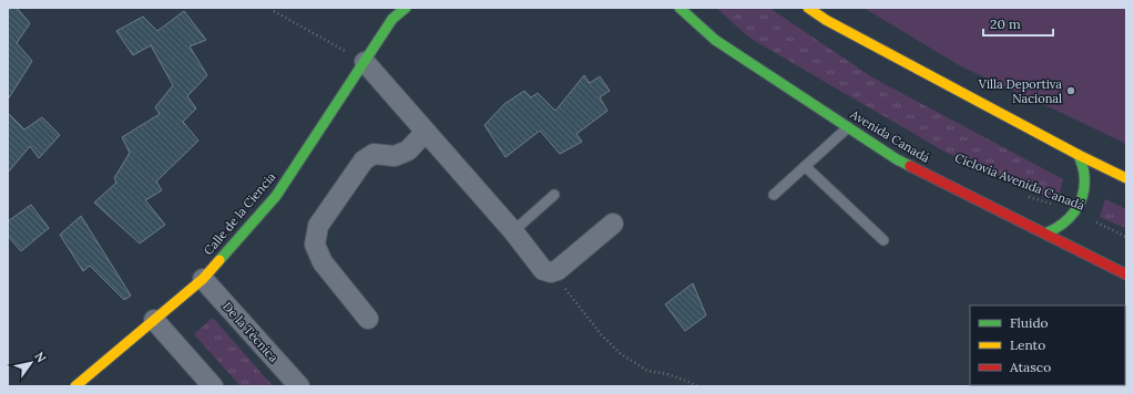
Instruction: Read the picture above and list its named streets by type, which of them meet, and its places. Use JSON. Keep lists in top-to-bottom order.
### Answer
{
  "streets": {
    "main road": ["Avenida Canadá", "Calle de la Ciencia"],
    "street": ["De la Técnica"],
    "path": ["Ciclovía Avenida Canadá"]
  },
  "crossings": [
    ["Calle de la Ciencia", "De la Técnica"]
  ],
  "places": ["Villa Deportiva Nacional"],
  "legend": ["Fluido", "Lento", "Atasco"],
  "scale_bar": "20 m",
  "north": "top right"
}
